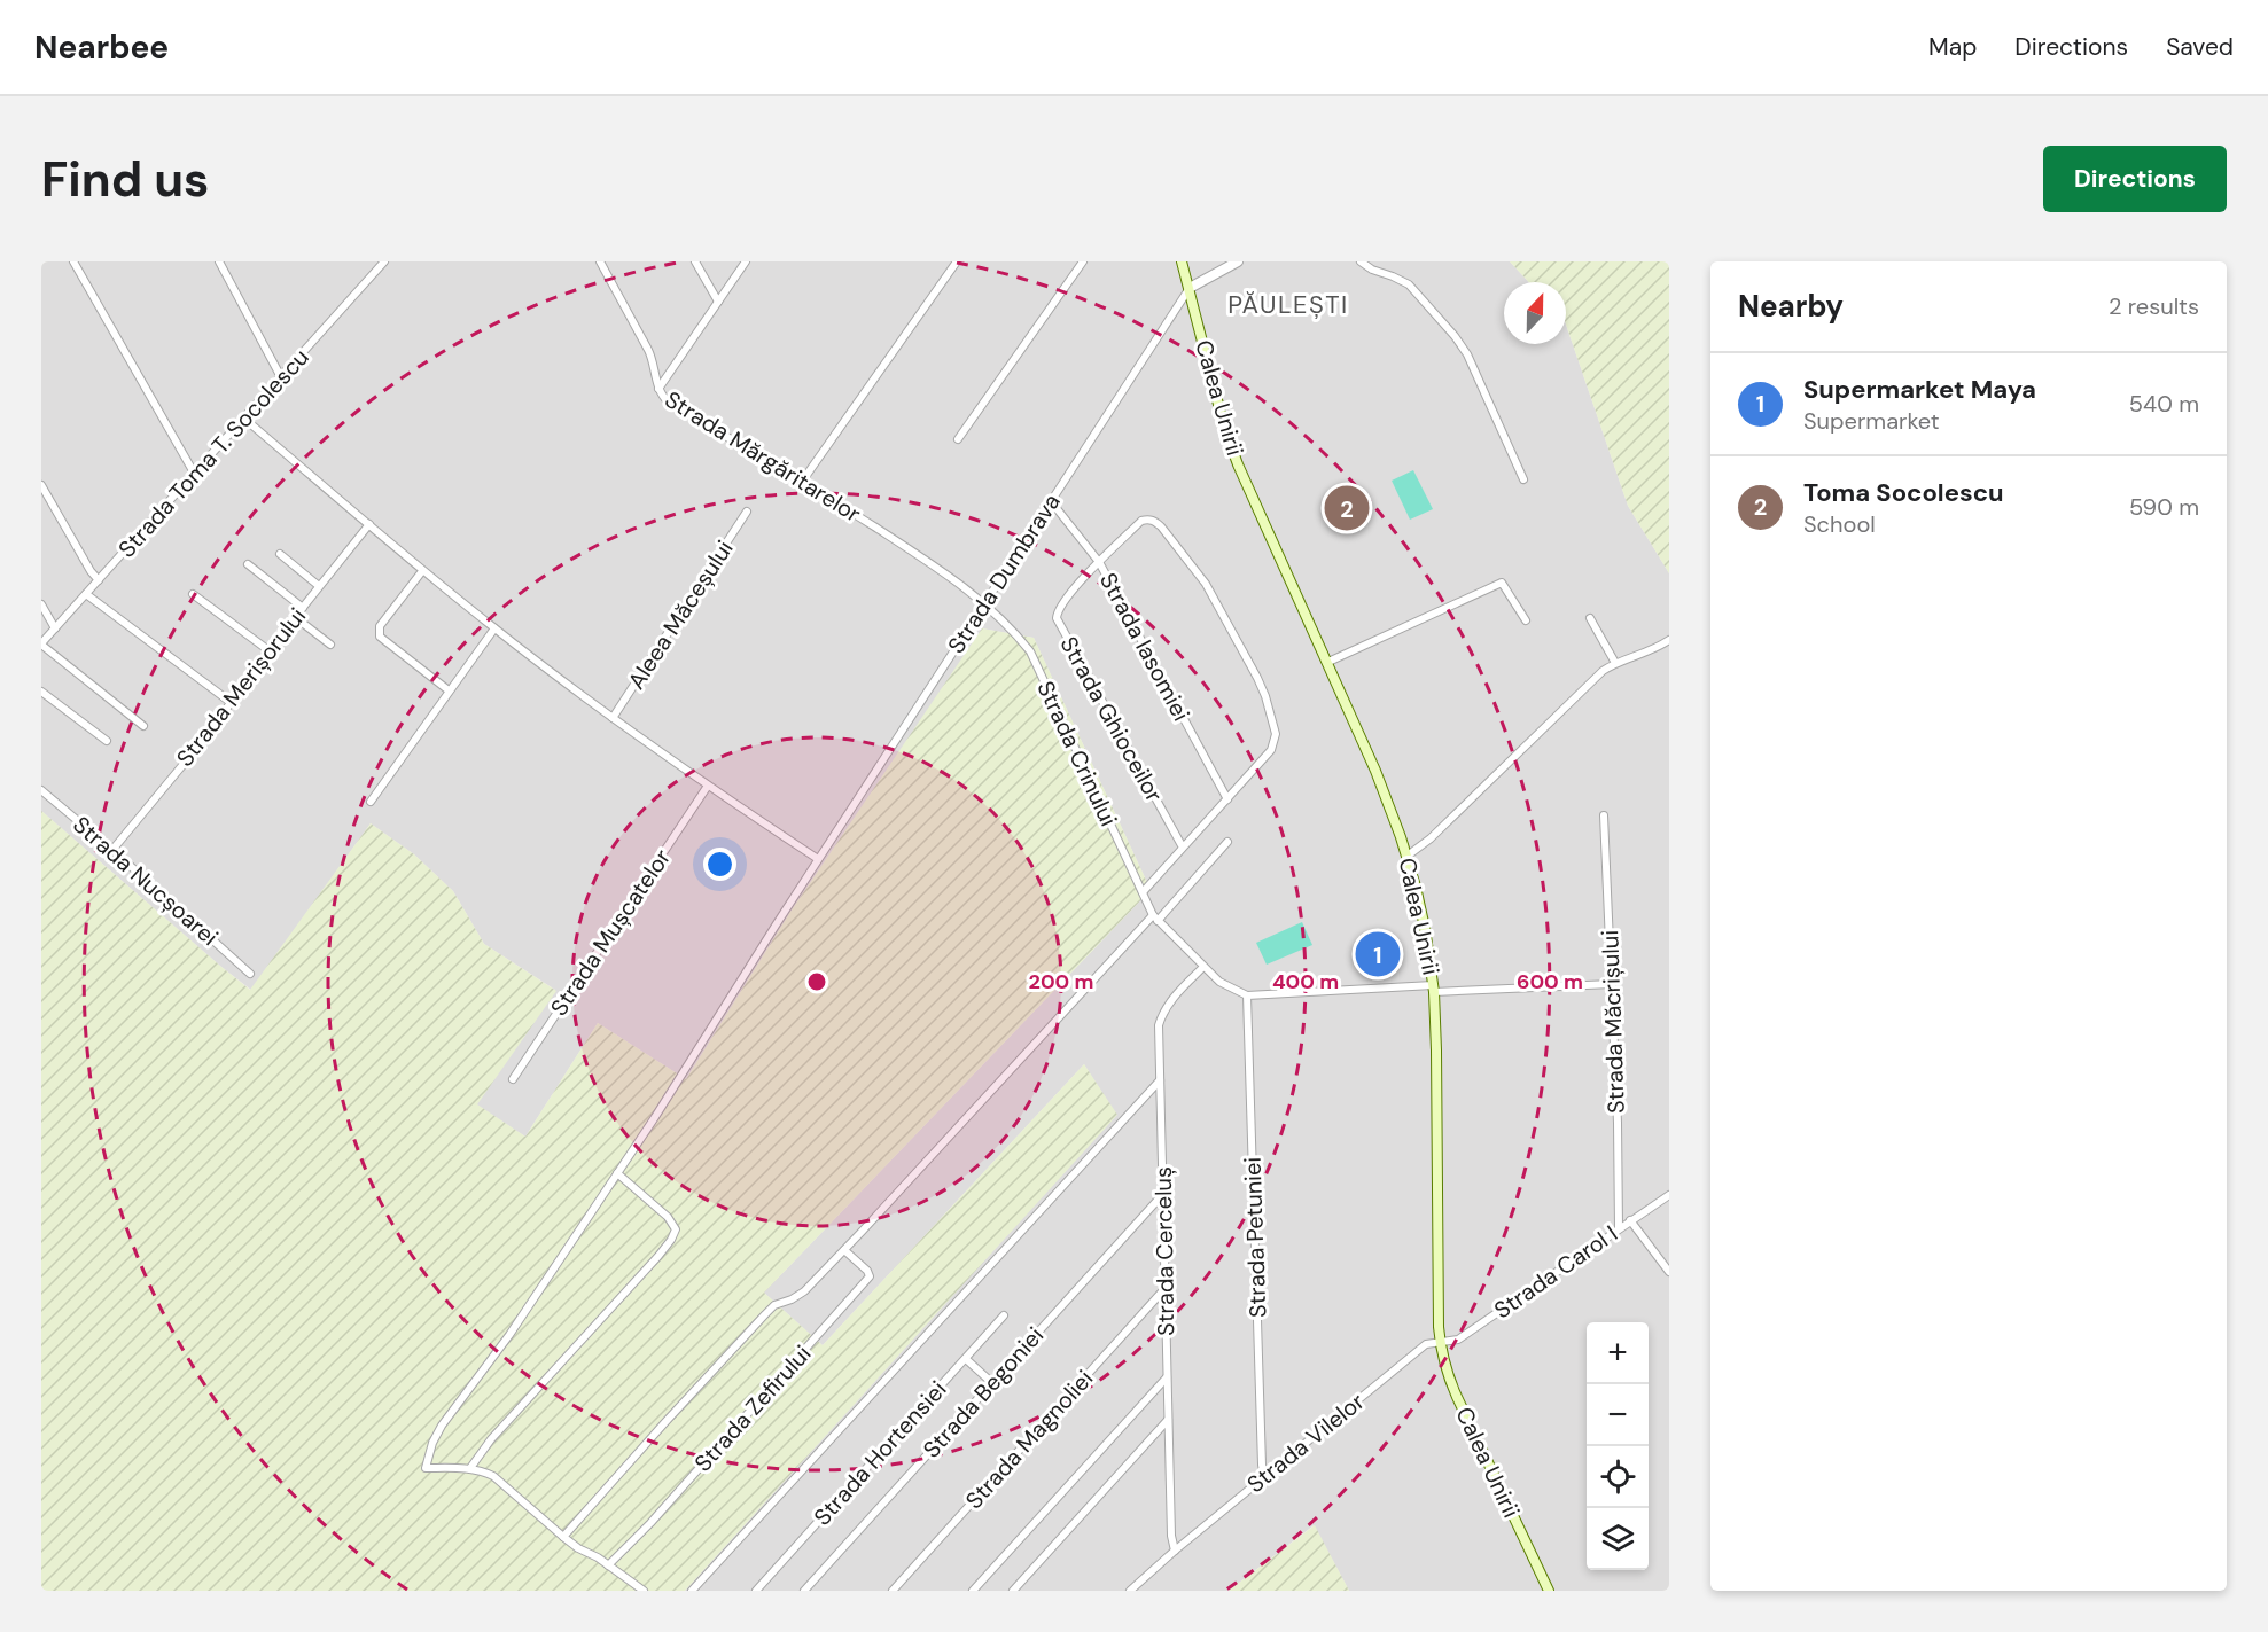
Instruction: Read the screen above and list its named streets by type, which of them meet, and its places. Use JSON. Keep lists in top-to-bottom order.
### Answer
{
  "streets": {
    "main road": ["Calea Unirii"],
    "street": [
      "Strada Toma T. Socolescu",
      "Strada Mărgăritarelor",
      "Strada Dumbrava",
      "Aleea Măceșului",
      "Strada Iasomiei",
      "Strada Merișorului",
      "Strada Ghioceilor",
      "Strada Crinului",
      "Strada Nucșoarei",
      "Strada Mușcatelor",
      "Strada Măcrișului",
      "Strada Petuniei",
      "Strada Cerceluș",
      "Strada Carol I",
      "Strada Begoniei",
      "Strada Zefirului",
      "Strada Magnoliei",
      "Strada Vilelor",
      "Strada Hortensiei"
    ]
  },
  "crossings": [
    ["Calea Unirii", "Strada Dumbrava"],
    ["Calea Unirii", "Strada Carol I"],
    ["Calea Unirii", "Strada Vilelor"],
    ["Strada Mărgăritarelor", "Strada Dumbrava"],
    ["Strada Mărgăritarelor", "Strada Crinului"],
    ["Strada Dumbrava", "Strada Iasomiei"],
    ["Strada Dumbrava", "Strada Crinului"],
    ["Strada Iasomiei", "Strada Ghioceilor"],
    ["Strada Merișorului", "Strada Nucșoarei"],
    ["Strada Măcrișului", "Strada Carol I"],
    ["Strada Petuniei", "Strada Vilelor"],
    ["Strada Cerceluș", "Strada Begoniei"],
    ["Strada Cerceluș", "Strada Magnoliei"],
    ["Strada Cerceluș", "Strada Vilelor"],
    ["Strada Carol I", "Strada Vilelor"]
  ],
  "districts": ["PĂULEȘTI"],
  "north": "top",
  "page": {
    "header": "Nearbee",
    "nav": ["Map", "Directions", "Saved"],
    "buttons": "Directions",
    "title": "Find us",
    "heading": ["Nearby", "2 results"],
    "list": [
      {
        "mark": "1",
        "name": "Supermarket Maya",
        "note": "Supermarket",
        "value": "540 m"
      },
      {
        "mark": "2",
        "name": "Toma Socolescu",
        "note": "School",
        "value": "590 m"
      }
    ],
    "pins": ["2", "1"],
    "map_buttons": ["+", "−"]
  },
  "rings": ["200 m", "400 m", "600 m"]
}
